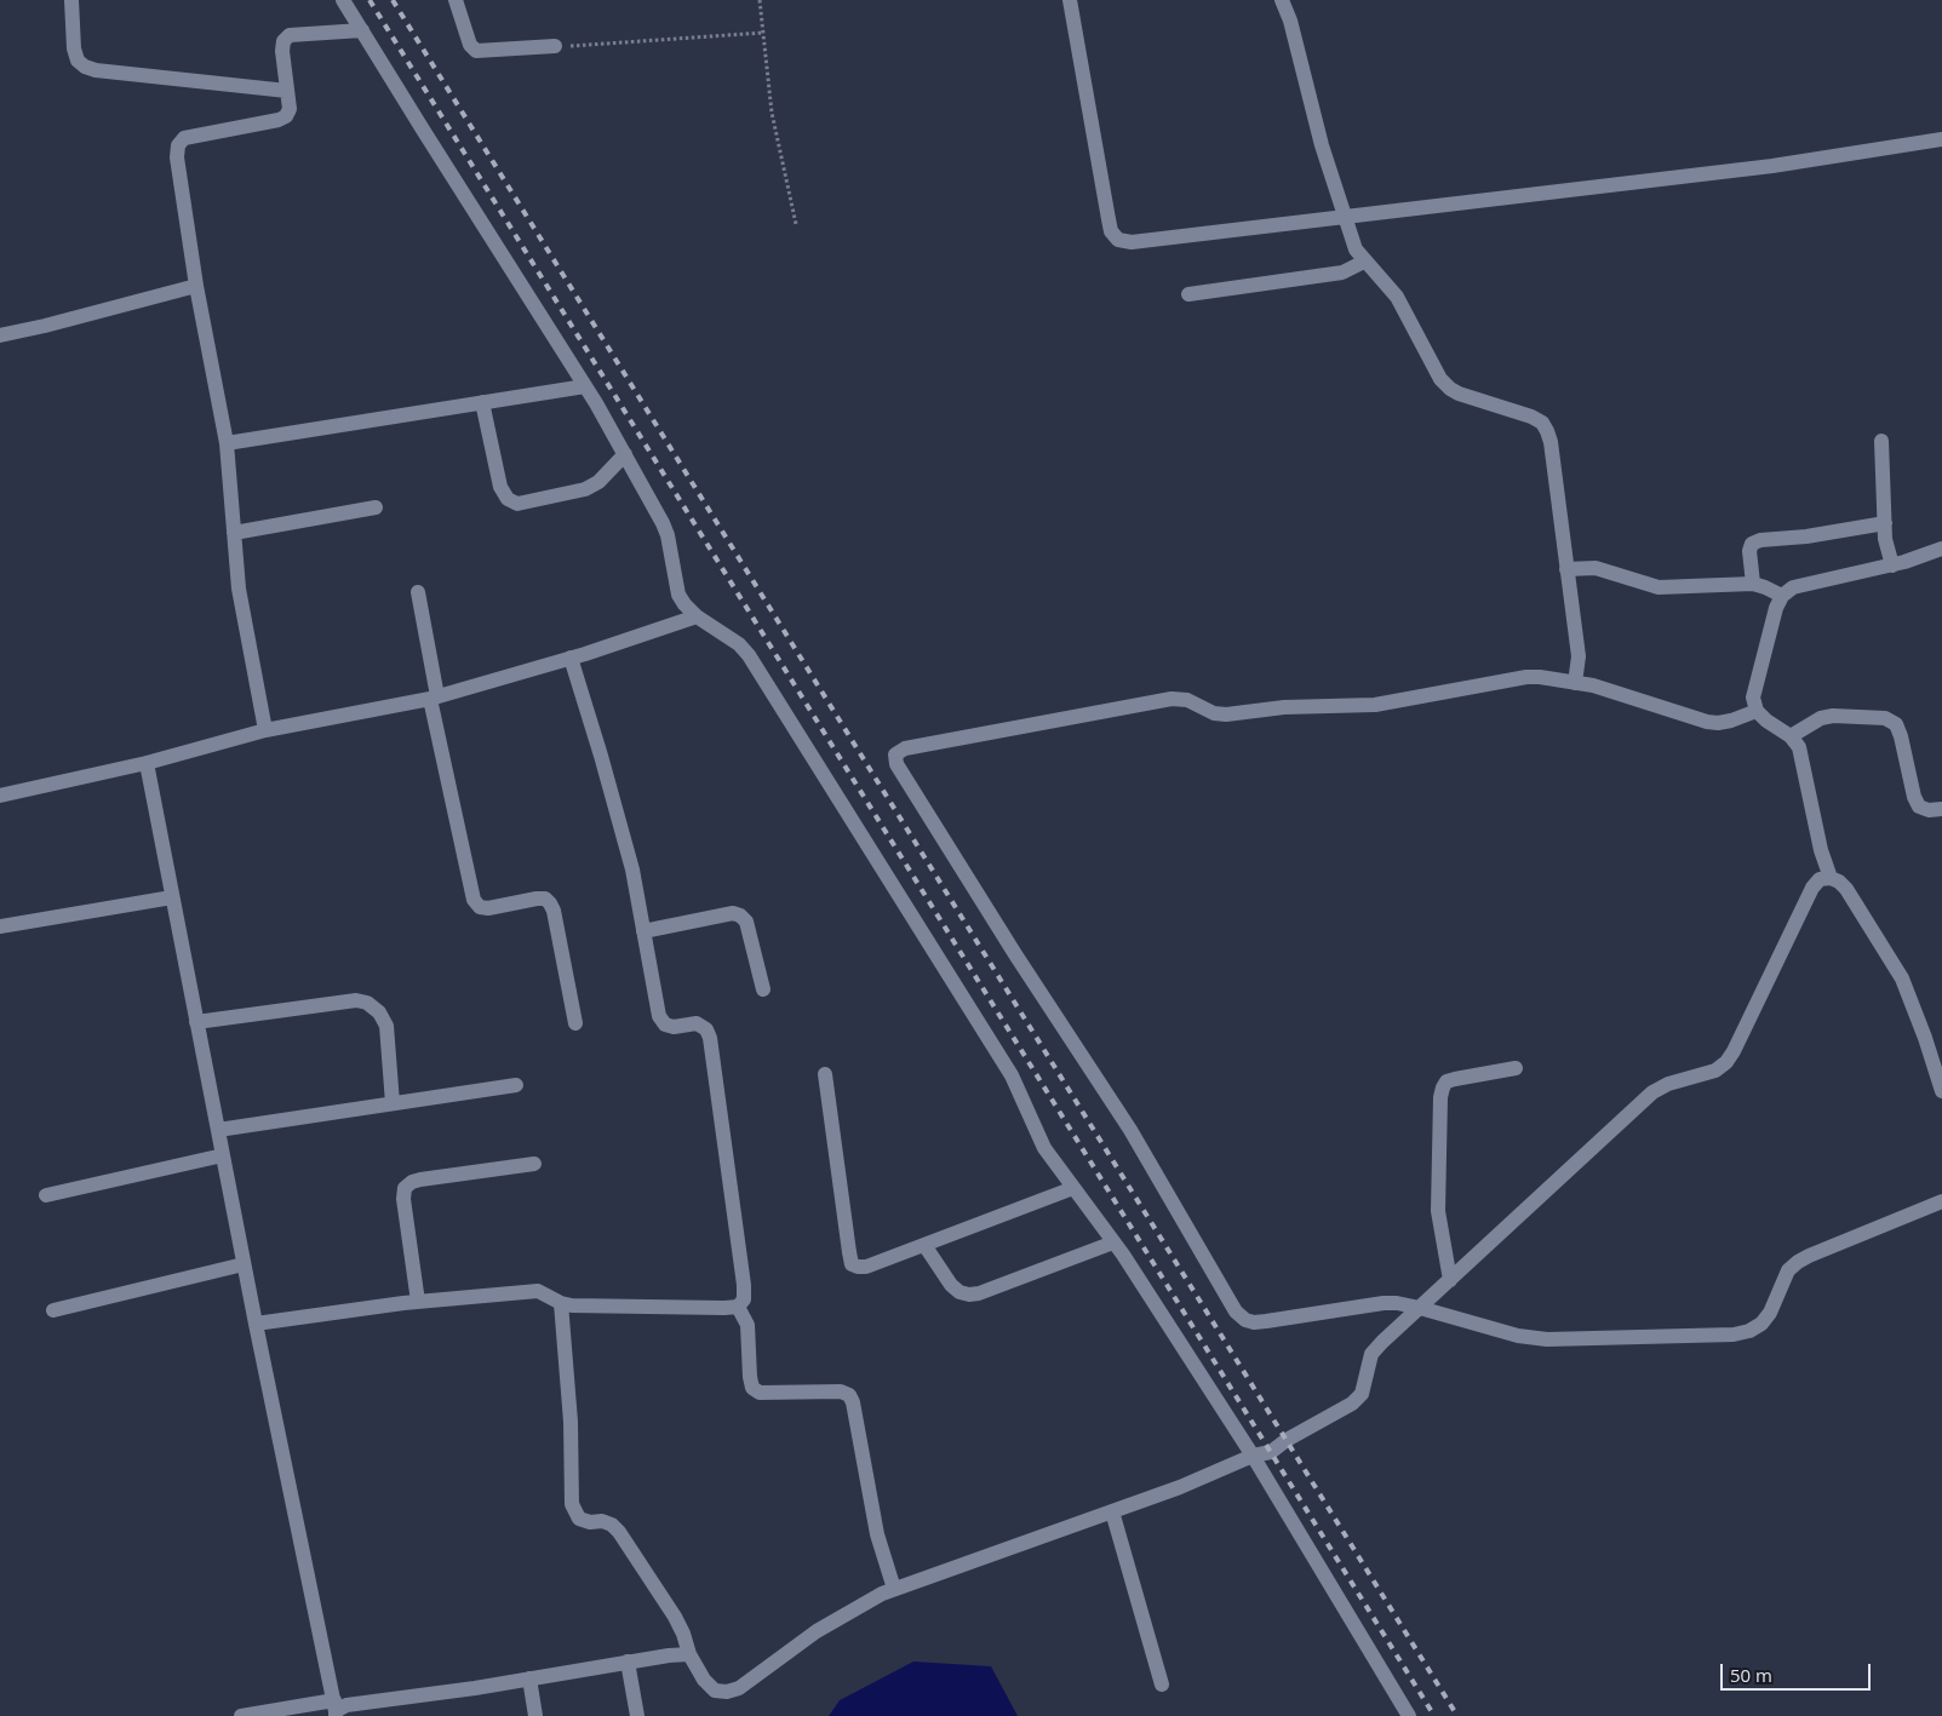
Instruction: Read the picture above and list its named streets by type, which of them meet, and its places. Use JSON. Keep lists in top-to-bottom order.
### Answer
{
  "scale_bar": "50 m"
}
